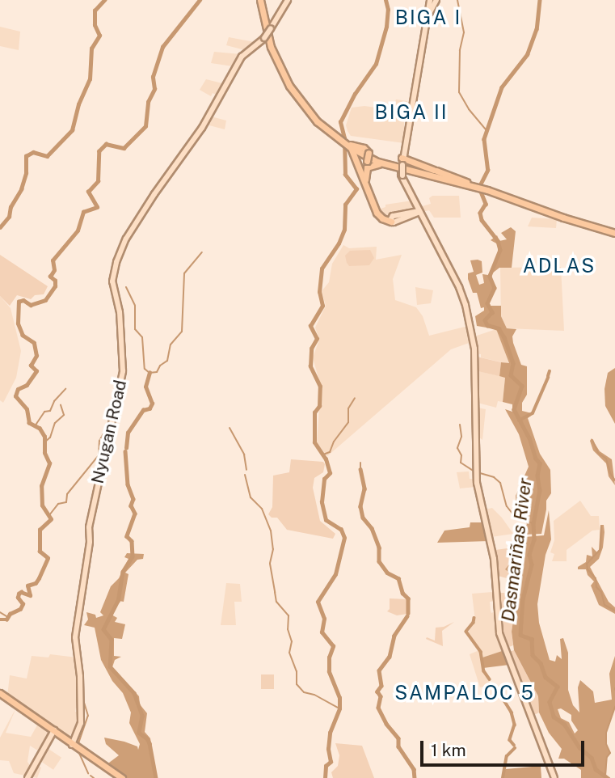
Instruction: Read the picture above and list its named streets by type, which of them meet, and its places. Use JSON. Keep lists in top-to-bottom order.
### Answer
{
  "streets": {
    "main road": ["Nyugan Road"]
  },
  "districts": [
    "BIGA I",
    "BIGA II",
    "ADLAS",
    "SAMPALOC 5"
  ],
  "water": ["Dasmariñas River"],
  "scale_bar": "1 km"
}
